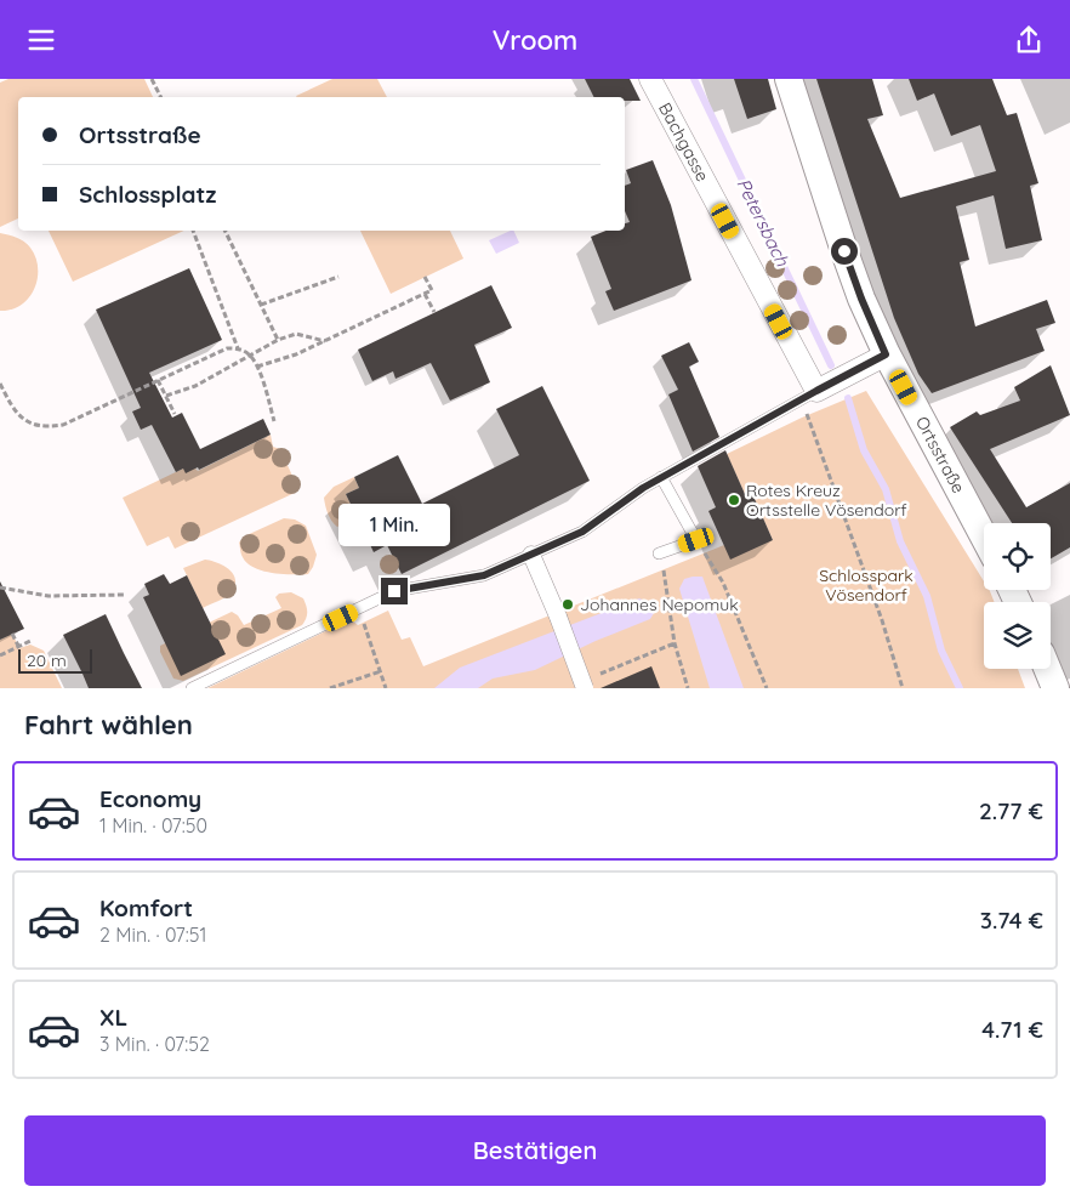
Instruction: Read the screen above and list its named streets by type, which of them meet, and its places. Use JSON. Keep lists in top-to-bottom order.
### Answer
{
  "streets": {
    "street": ["Bachgasse", "Ortsstraße"]
  },
  "water": ["Petersbach"],
  "parks": ["Schlosspark Vösendorf"],
  "places": ["Rotes Kreuz Ortsstelle Vösendorf", "Johannes Nepomuk"],
  "scale_bar": "20 m",
  "page": {
    "header": "Vroom",
    "banner": ["Ortsstraße", "Schlossplatz"],
    "bubble": "1 Min.",
    "scale": "20 m",
    "heading": "Fahrt wählen",
    "list": [
      {
        "name": "Economy",
        "note": "1 Min. · 07:50",
        "value": "2.77 €"
      },
      {
        "name": "Komfort",
        "note": "2 Min. · 07:51",
        "value": "3.74 €"
      },
      {
        "name": "XL",
        "note": "3 Min. · 07:52",
        "value": "4.71 €"
      }
    ],
    "buttons": "Bestätigen"
  }
}
